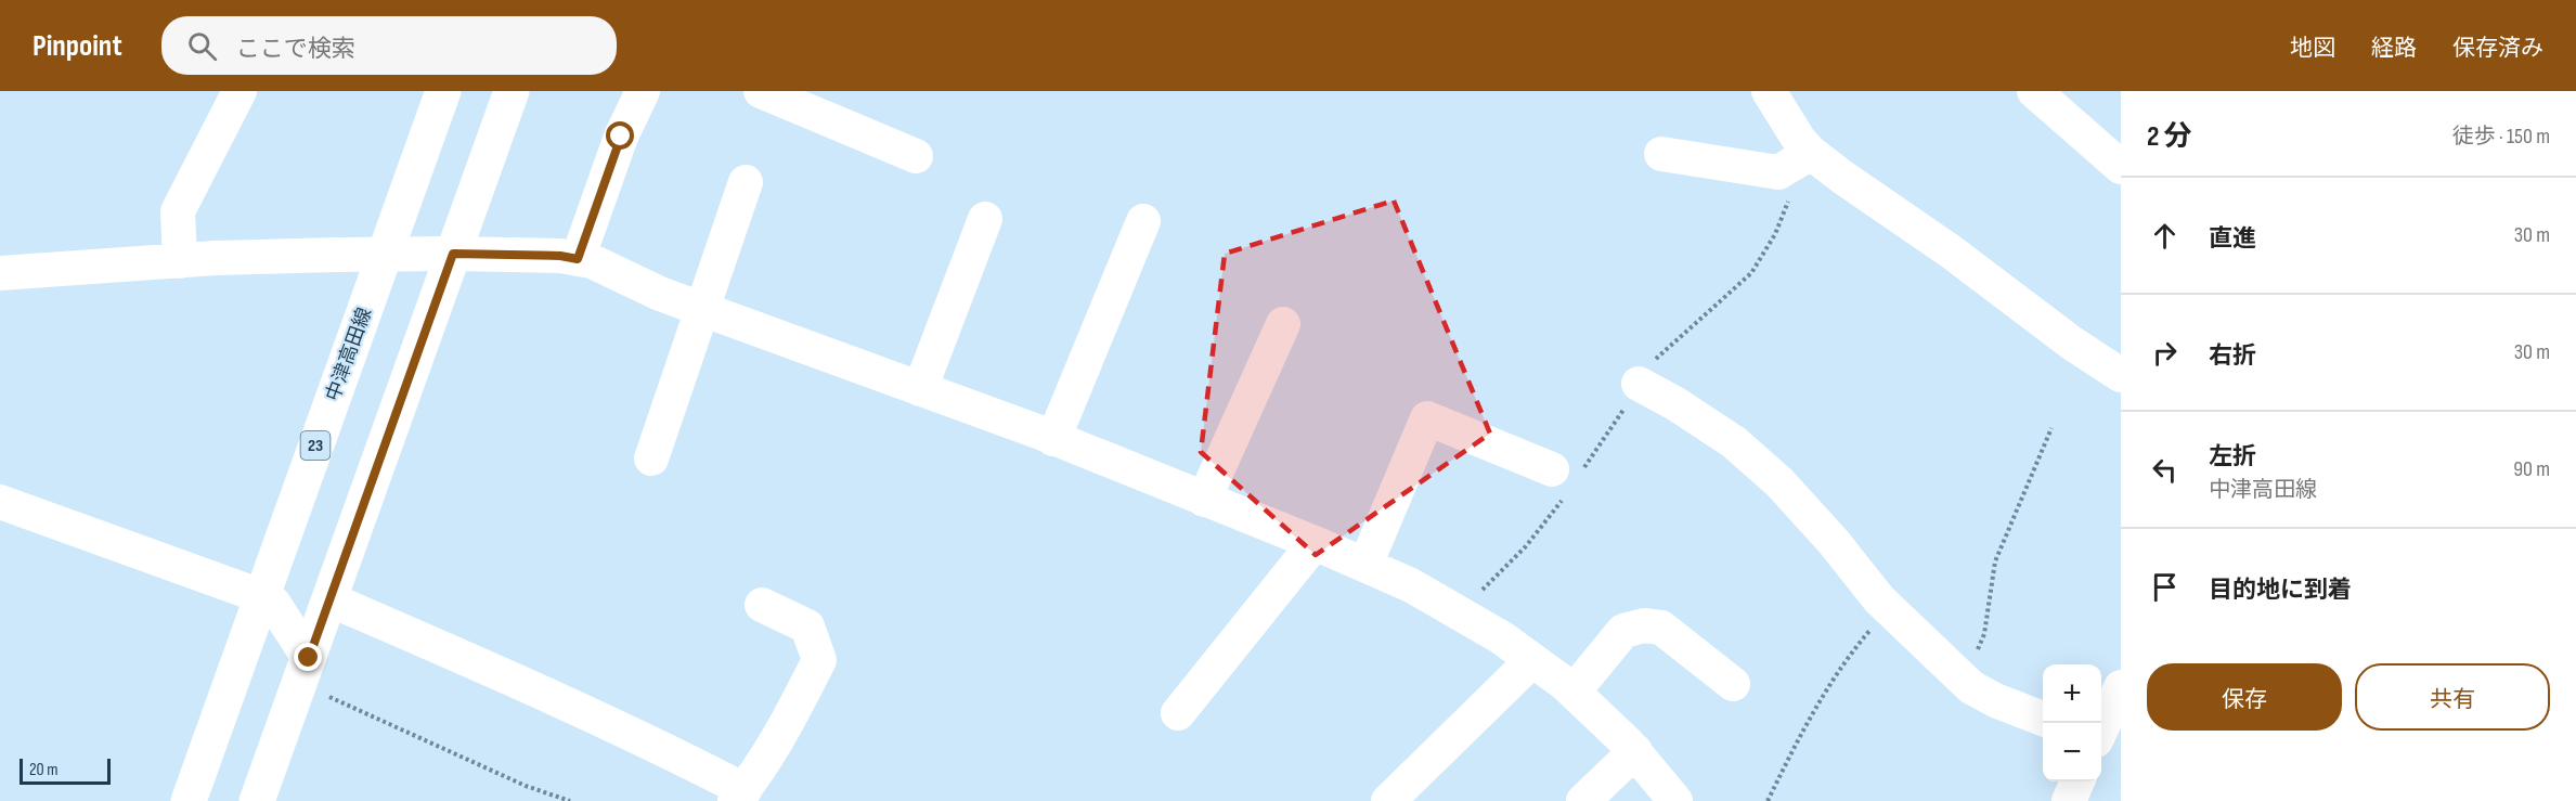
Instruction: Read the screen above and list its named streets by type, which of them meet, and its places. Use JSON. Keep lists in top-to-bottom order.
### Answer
{
  "streets": {
    "main road": ["中津高田線", "23"]
  },
  "scale_bar": "20 m",
  "page": {
    "header": "Pinpoint",
    "search": "ここで検索",
    "nav": ["地図", "経路", "保存済み"],
    "heading": ["2 分", "徒歩 · 150 m"],
    "list": [
      ["直進", "30 m"],
      ["右折", "30 m"],
      ["左折", "中津高田線", "90 m"],
      "目的地に到着"
    ],
    "buttons": ["保存", "共有"],
    "map_buttons": ["+", "−"],
    "scale": "20 m"
  }
}
